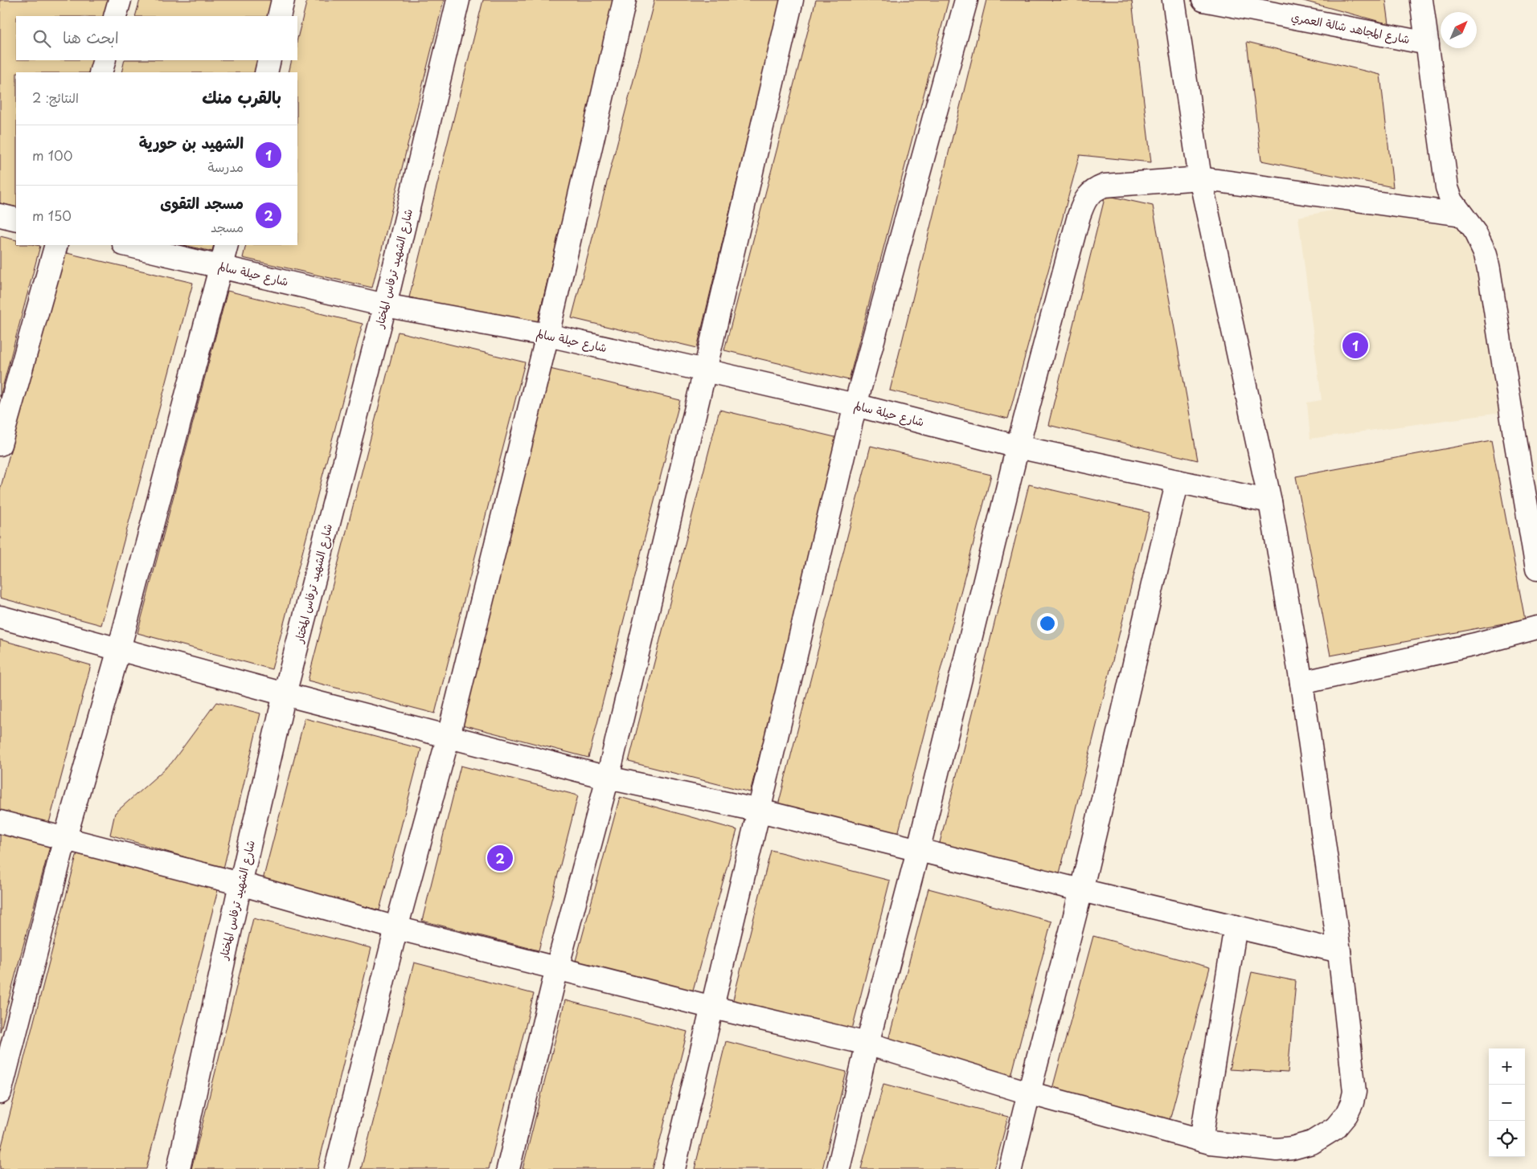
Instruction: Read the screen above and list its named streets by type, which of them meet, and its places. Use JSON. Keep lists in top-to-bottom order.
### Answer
{
  "streets": {
    "street": ["شارع المجاهد شالة العمري", "شارع الشهيد ترفاس المختار", "شارع حيلة سالم"]
  },
  "crossings": [
    ["شارع الشهيد ترفاس المختار", "شارع حيلة سالم"]
  ],
  "north": "top right",
  "page": {
    "search": "ابحث هنا",
    "heading": ["بالقرب منك", "النتائج: 2"],
    "list": [
      {
        "mark": "1",
        "name": "الشهيد بن حورية",
        "note": "مدرسة",
        "value": "100 m"
      },
      {
        "mark": "2",
        "name": "مسجد التقوى",
        "note": "مسجد",
        "value": "150 m"
      }
    ],
    "pins": ["1", "2"],
    "map_buttons": ["+", "−"]
  }
}
